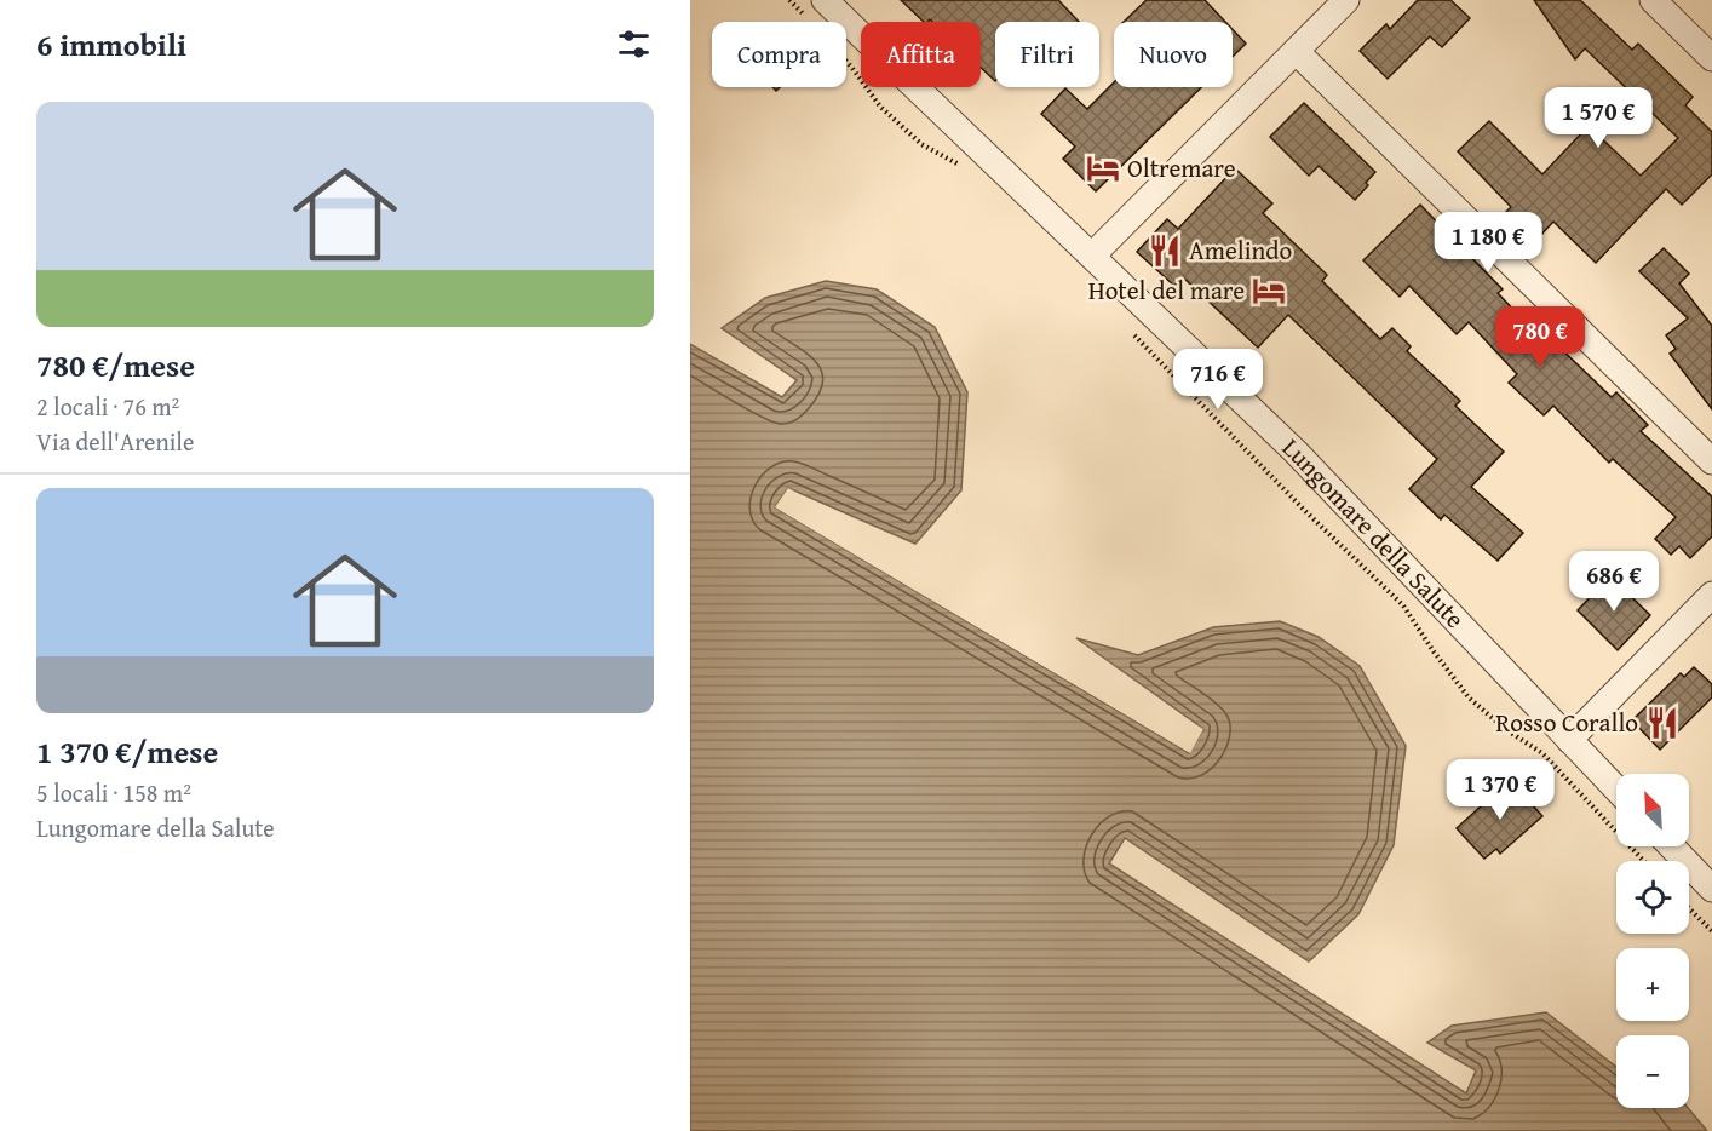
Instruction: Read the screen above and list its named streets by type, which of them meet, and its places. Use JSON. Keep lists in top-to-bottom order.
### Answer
{
  "streets": {
    "street": ["Lungomare della Salute"]
  },
  "places": {
    "hotel": ["Oltremare", "Hotel del mare"],
    "restaurant": ["Amelindo", "Rosso Corallo"]
  },
  "north": "top left",
  "page": {
    "heading": "6 immobili",
    "chip": [
      "Compra",
      "Affitta",
      "Filtri",
      "Nuovo"
    ],
    "list": [
      {
        "name": "780 €/mese",
        "note": "2 locali · 76 m² · Via dell'Arenile"
      },
      {
        "name": "1 370 €/mese",
        "note": "5 locali · 158 m² · Lungomare della Salute"
      }
    ],
    "price": [
      "1 570 €",
      "1 180 €",
      "780 €",
      "716 €",
      "686 €",
      "1 370 €"
    ],
    "map_buttons": ["+", "−"]
  }
}
